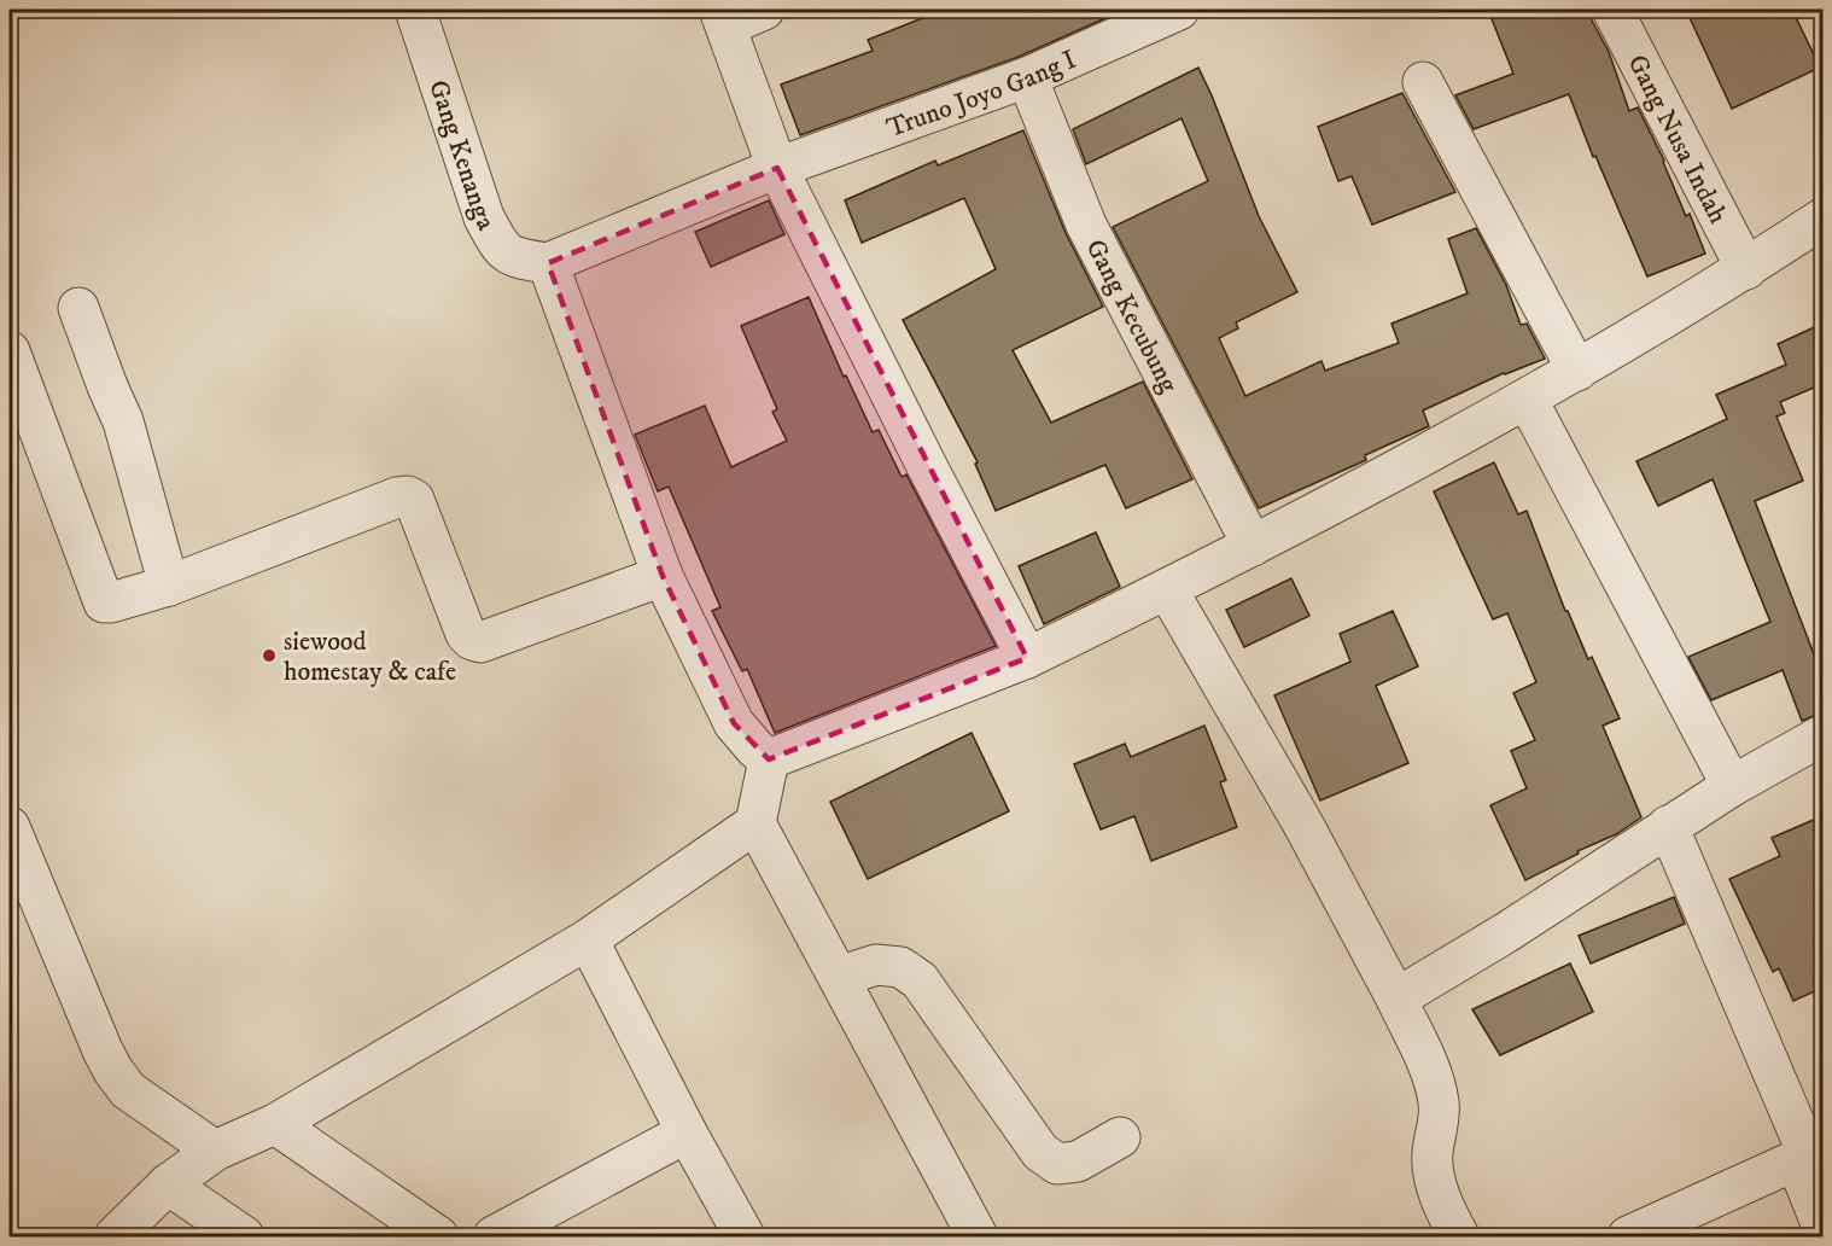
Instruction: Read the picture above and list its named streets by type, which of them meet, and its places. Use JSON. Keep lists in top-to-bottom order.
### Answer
{
  "streets": {
    "street": [
      "Truno Joyo Gang I",
      "Gang Nusa Indah",
      "Gang Kenanga",
      "Gang Kecubung"
    ]
  },
  "crossings": [
    ["Truno Joyo Gang I", "Gang Kenanga"],
    ["Truno Joyo Gang I", "Gang Kecubung"]
  ],
  "places": ["siewood homestay & cafe"]
}
